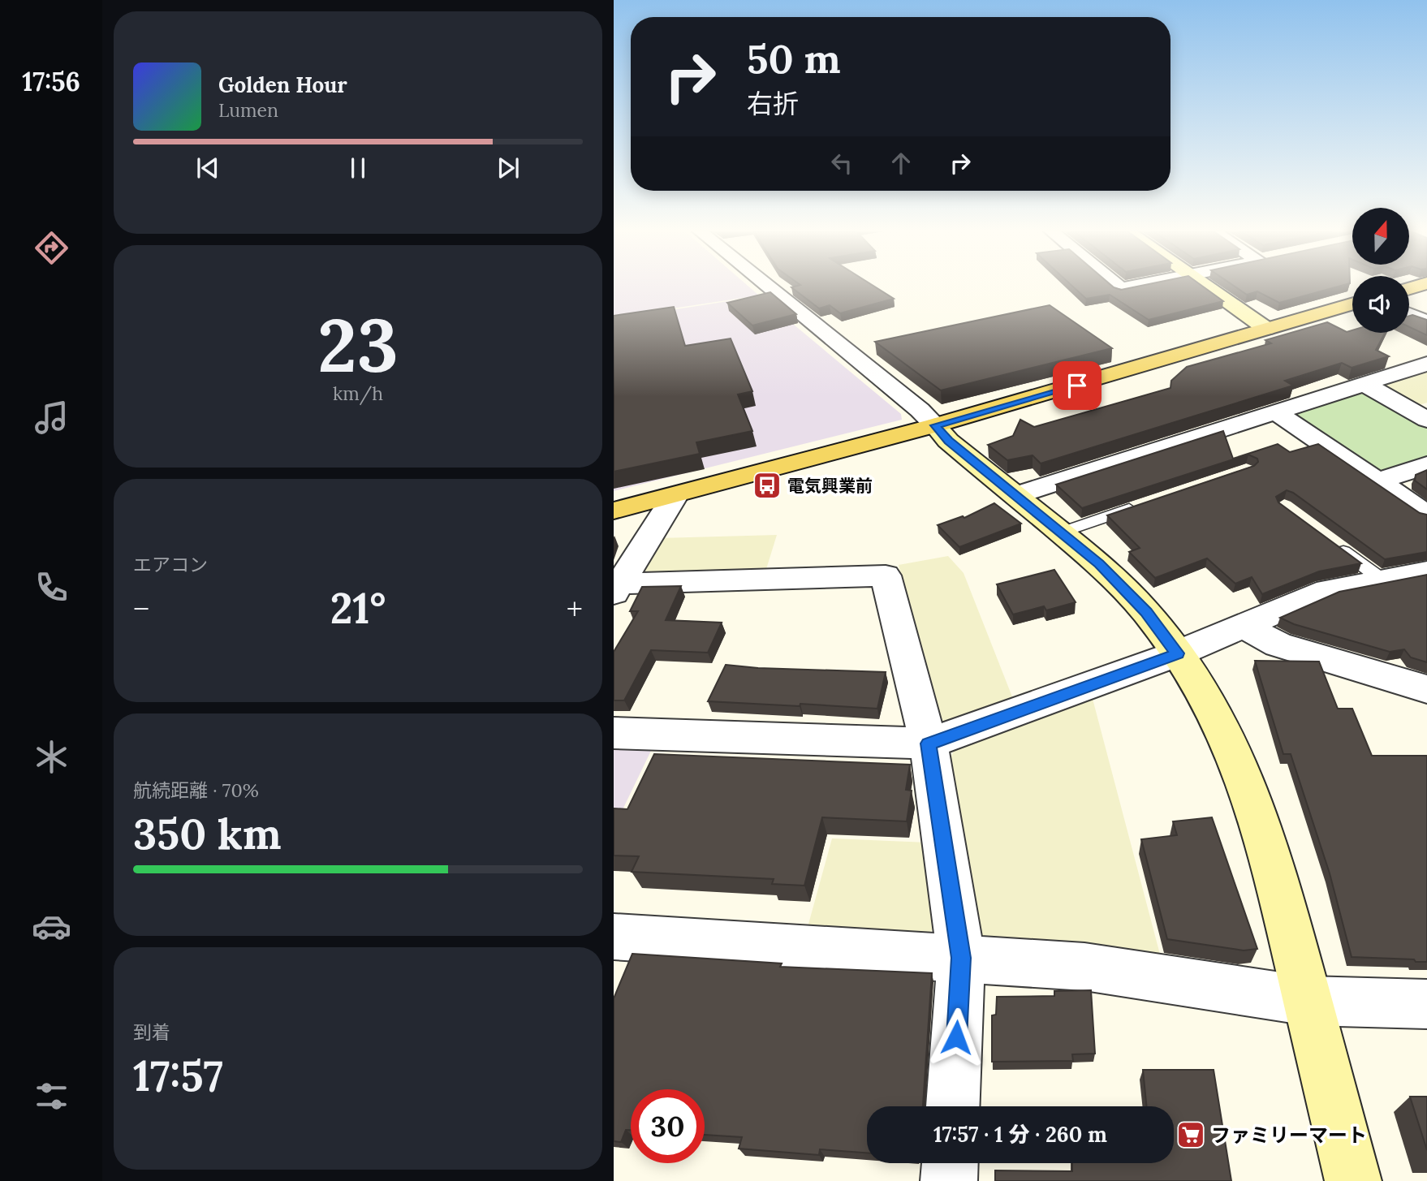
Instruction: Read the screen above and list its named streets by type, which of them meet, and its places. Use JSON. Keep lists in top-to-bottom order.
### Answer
{
  "places": {
    "bus stop": ["電気興業前"],
    "supermarket": ["ファミリーマート"]
  },
  "north": "top",
  "page": {
    "tabs": "17:56",
    "turn": ["50 m", "右折"],
    "song": ["Golden Hour", "Lumen"],
    "tile": [
      ["23", "km/h"],
      "エアコン",
      ["航続距離 · 70%", "350 km"],
      ["到着", "17:57"]
    ],
    "heat": ["−", "21°", "+"],
    "limit": "30",
    "trip": "17:57 · 1 分 · 260 m"
  }
}
